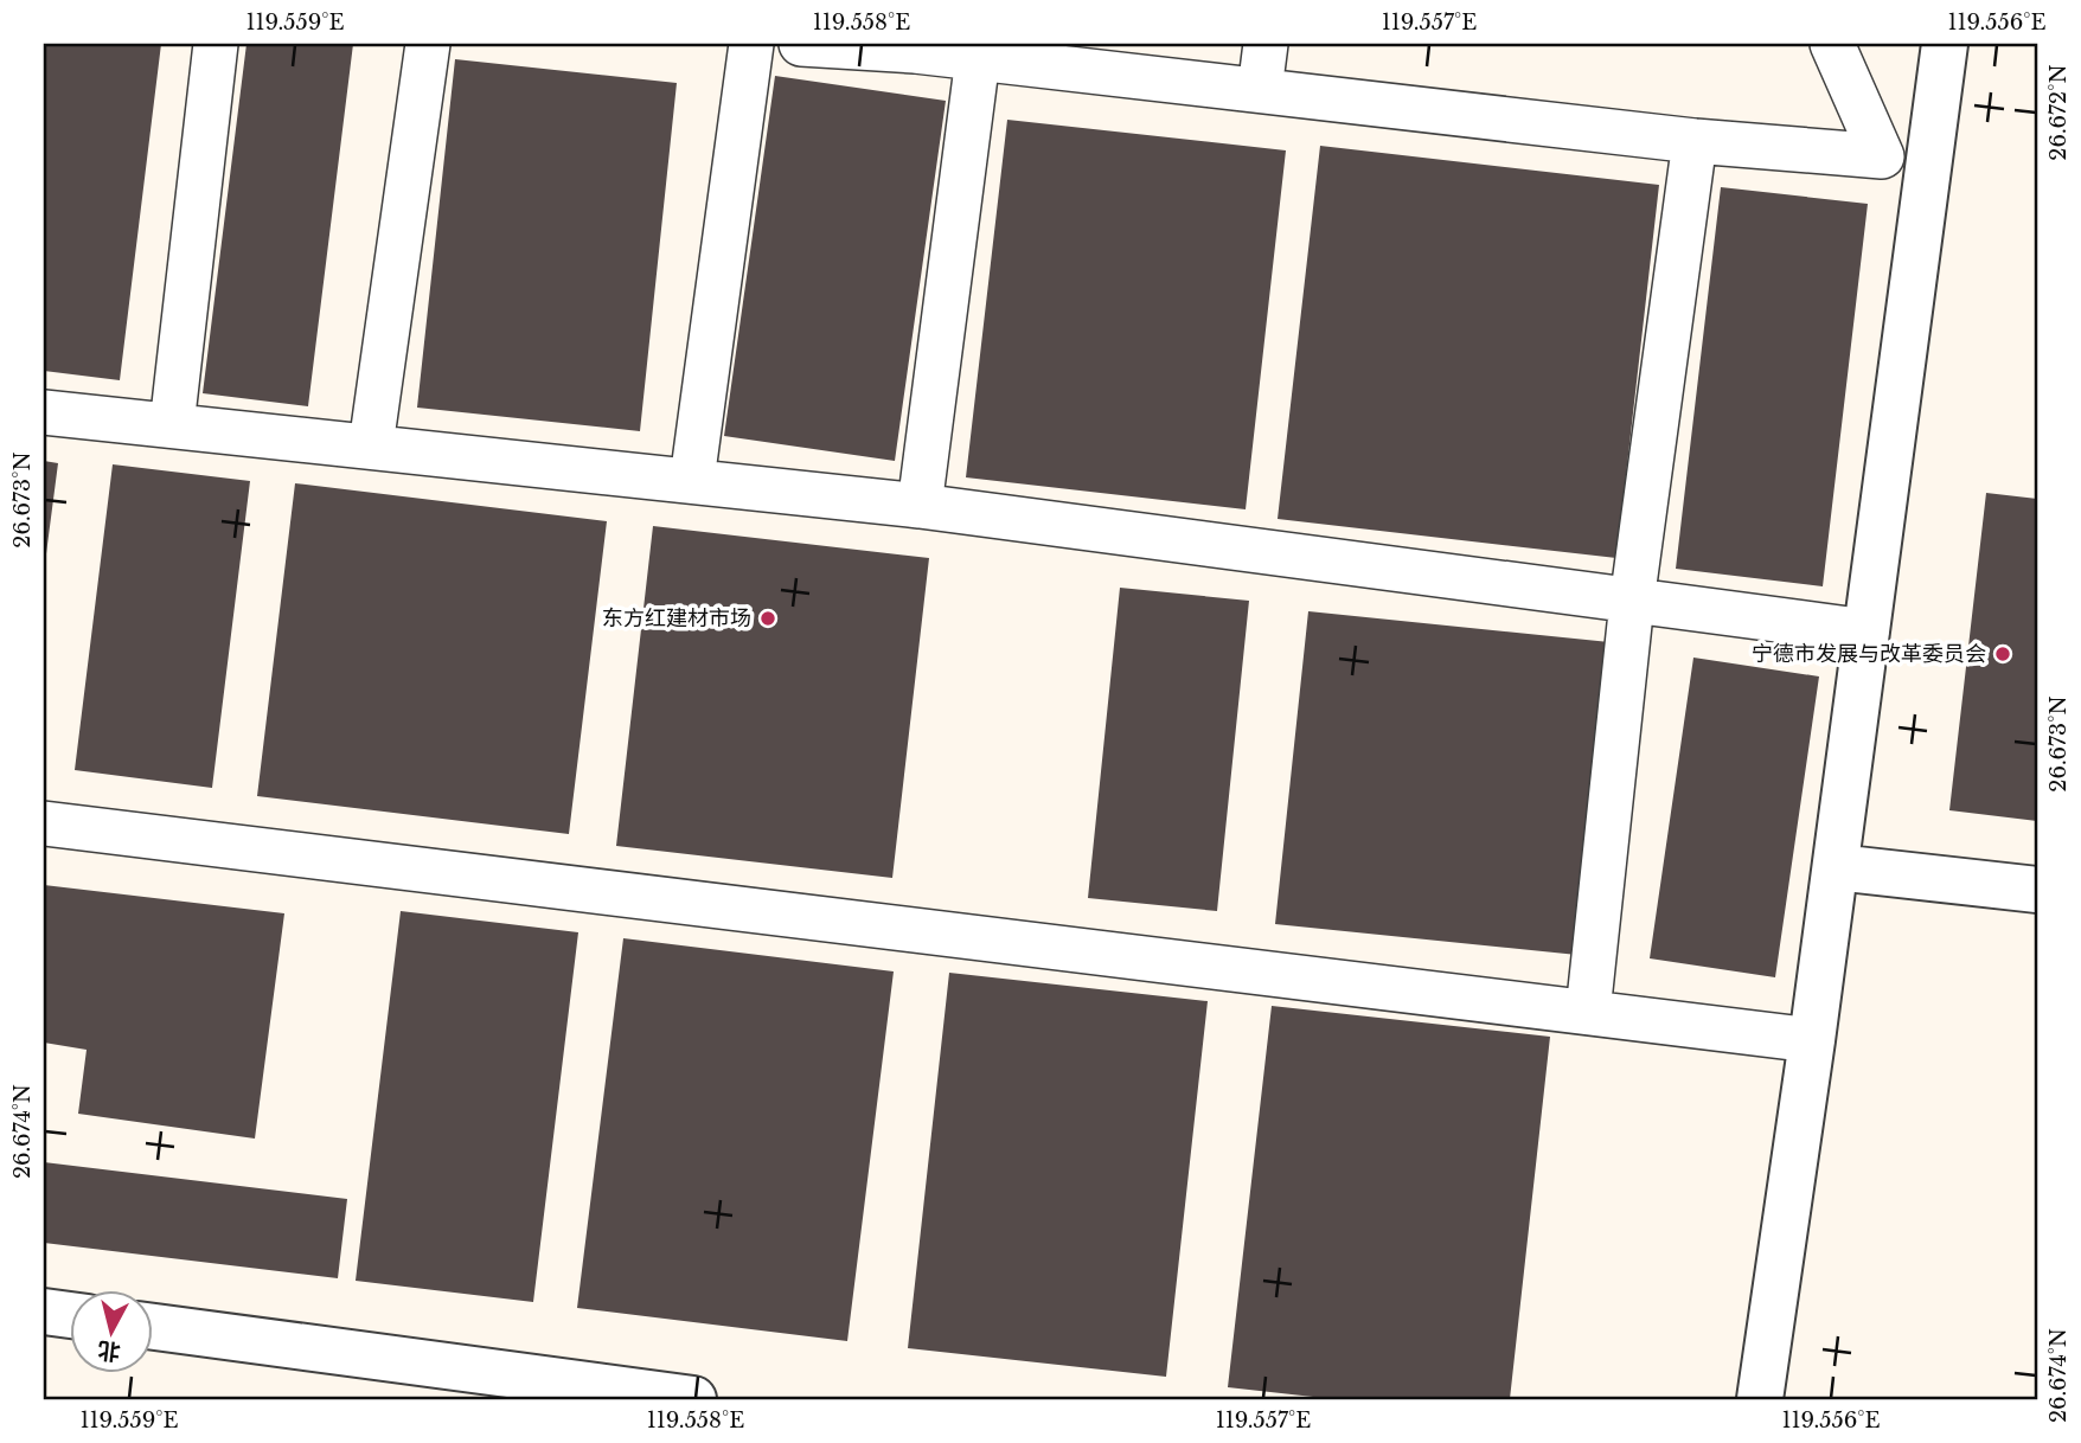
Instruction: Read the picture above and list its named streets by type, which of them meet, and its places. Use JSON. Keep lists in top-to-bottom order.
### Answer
{
  "places": ["东方红建材市场", "宁德市发展与改革委员会"],
  "north": "bottom",
  "coordinates": [
    "119.559°E",
    "119.558°E",
    "119.557°E",
    "119.556°E",
    "26.672°N",
    "26.673°N",
    "26.674°N"
  ]
}
